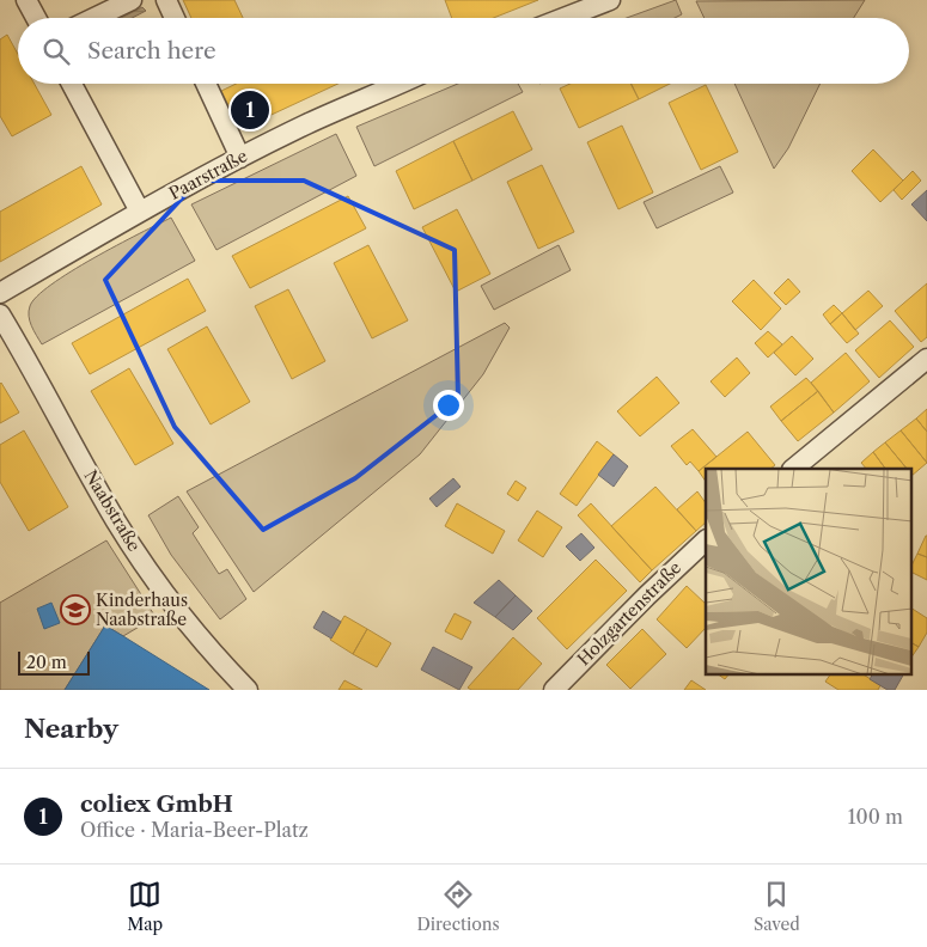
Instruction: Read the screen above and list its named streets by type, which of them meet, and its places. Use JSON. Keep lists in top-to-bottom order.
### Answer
{
  "streets": {
    "street": ["Paarstraße", "Naabstraße", "Holzgartenstraße"]
  },
  "places": {
    "school or university": ["Kinderhaus Naabstraße"]
  },
  "scale_bar": "20 m",
  "page": {
    "search": "Search here",
    "pins": "1",
    "scale": "20 m",
    "heading": "Nearby",
    "list": [
      {
        "mark": "1",
        "name": "coliex GmbH",
        "note": "Office · Maria-Beer-Platz",
        "value": "100 m"
      }
    ],
    "nav": ["Map", "Directions", "Saved"]
  }
}
